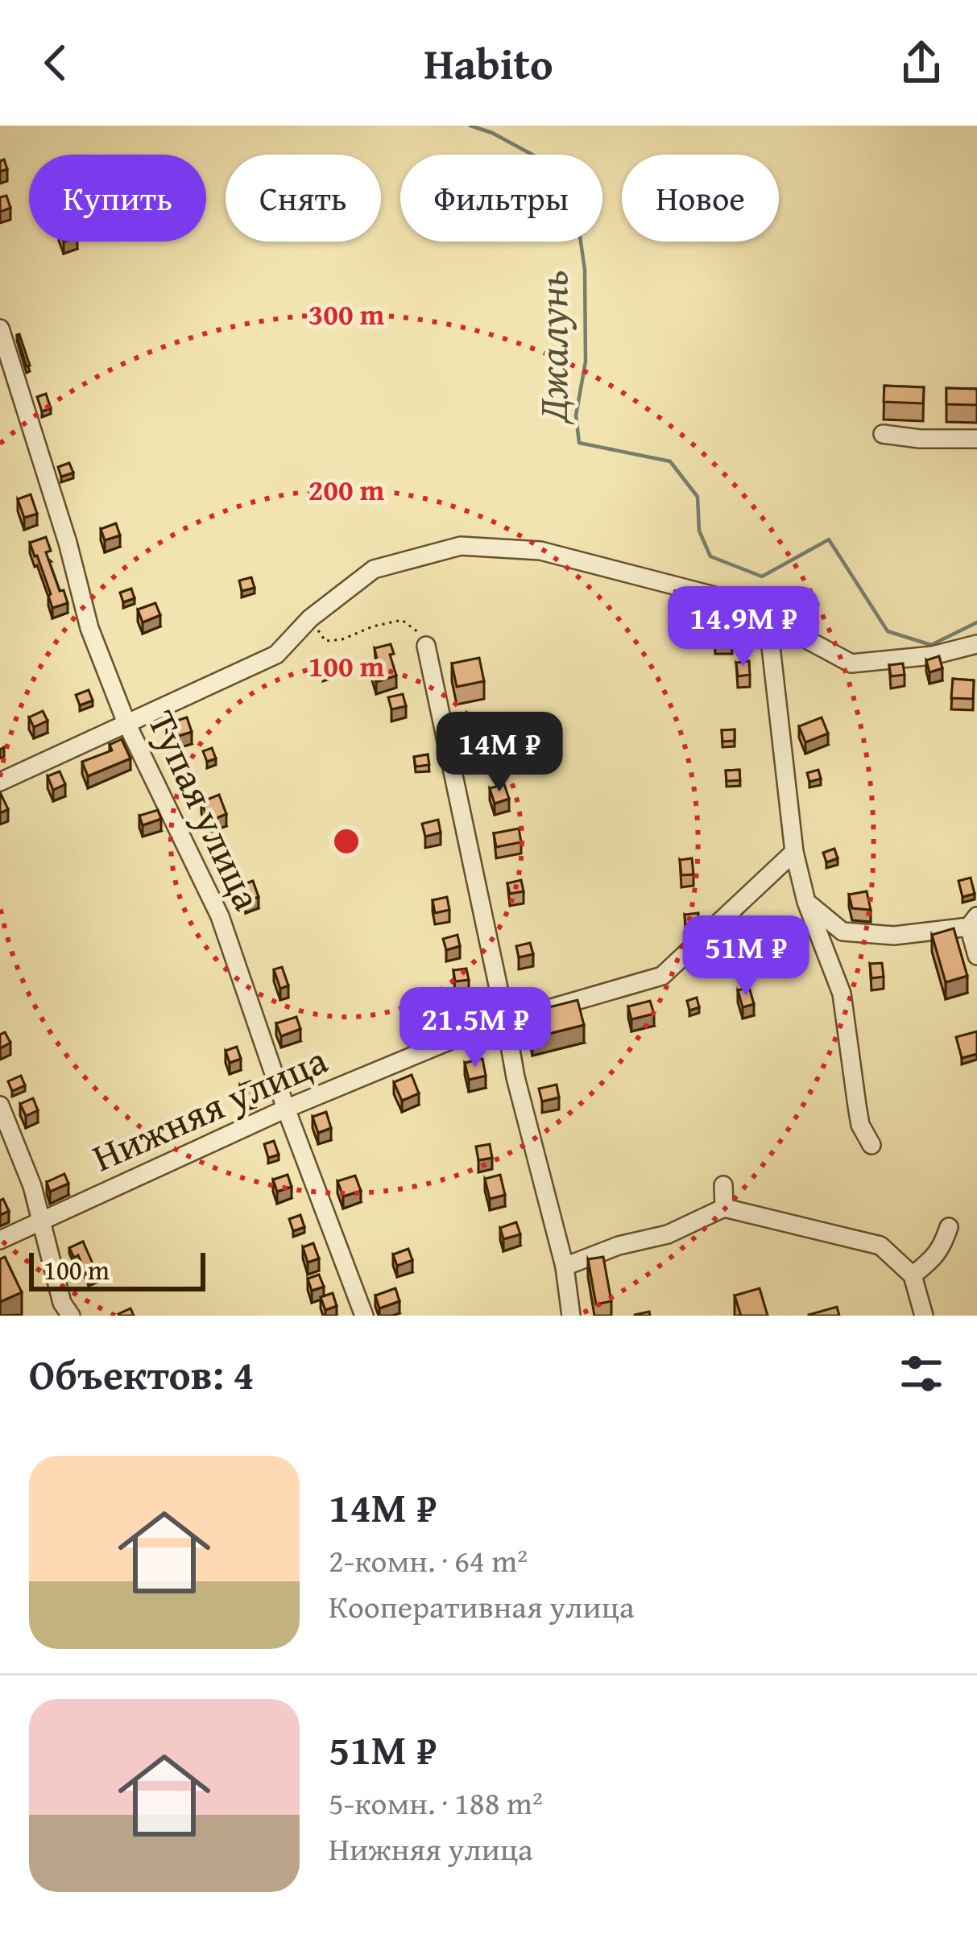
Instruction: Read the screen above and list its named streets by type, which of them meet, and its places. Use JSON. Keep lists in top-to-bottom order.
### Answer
{
  "streets": {
    "street": ["Тупая улица", "Нижняя улица"]
  },
  "crossings": [
    ["Тупая улица", "Нижняя улица"]
  ],
  "water": ["Джалунь"],
  "scale_bar": "100 m",
  "page": {
    "header": "Habito",
    "chip": [
      "Купить",
      "Снять",
      "Фильтры",
      "Новое"
    ],
    "price": [
      "14.9M ₽",
      "14M ₽",
      "51M ₽",
      "21.5M ₽"
    ],
    "scale": "100 m",
    "heading": "Объектов: 4",
    "list": [
      {
        "name": "14M ₽",
        "note": "2-комн. · 64 m² · Кооперативная улица"
      },
      {
        "name": "51M ₽",
        "note": "5-комн. · 188 m² · Нижняя улица"
      }
    ]
  },
  "rings": ["300 m", "200 m", "100 m"]
}
